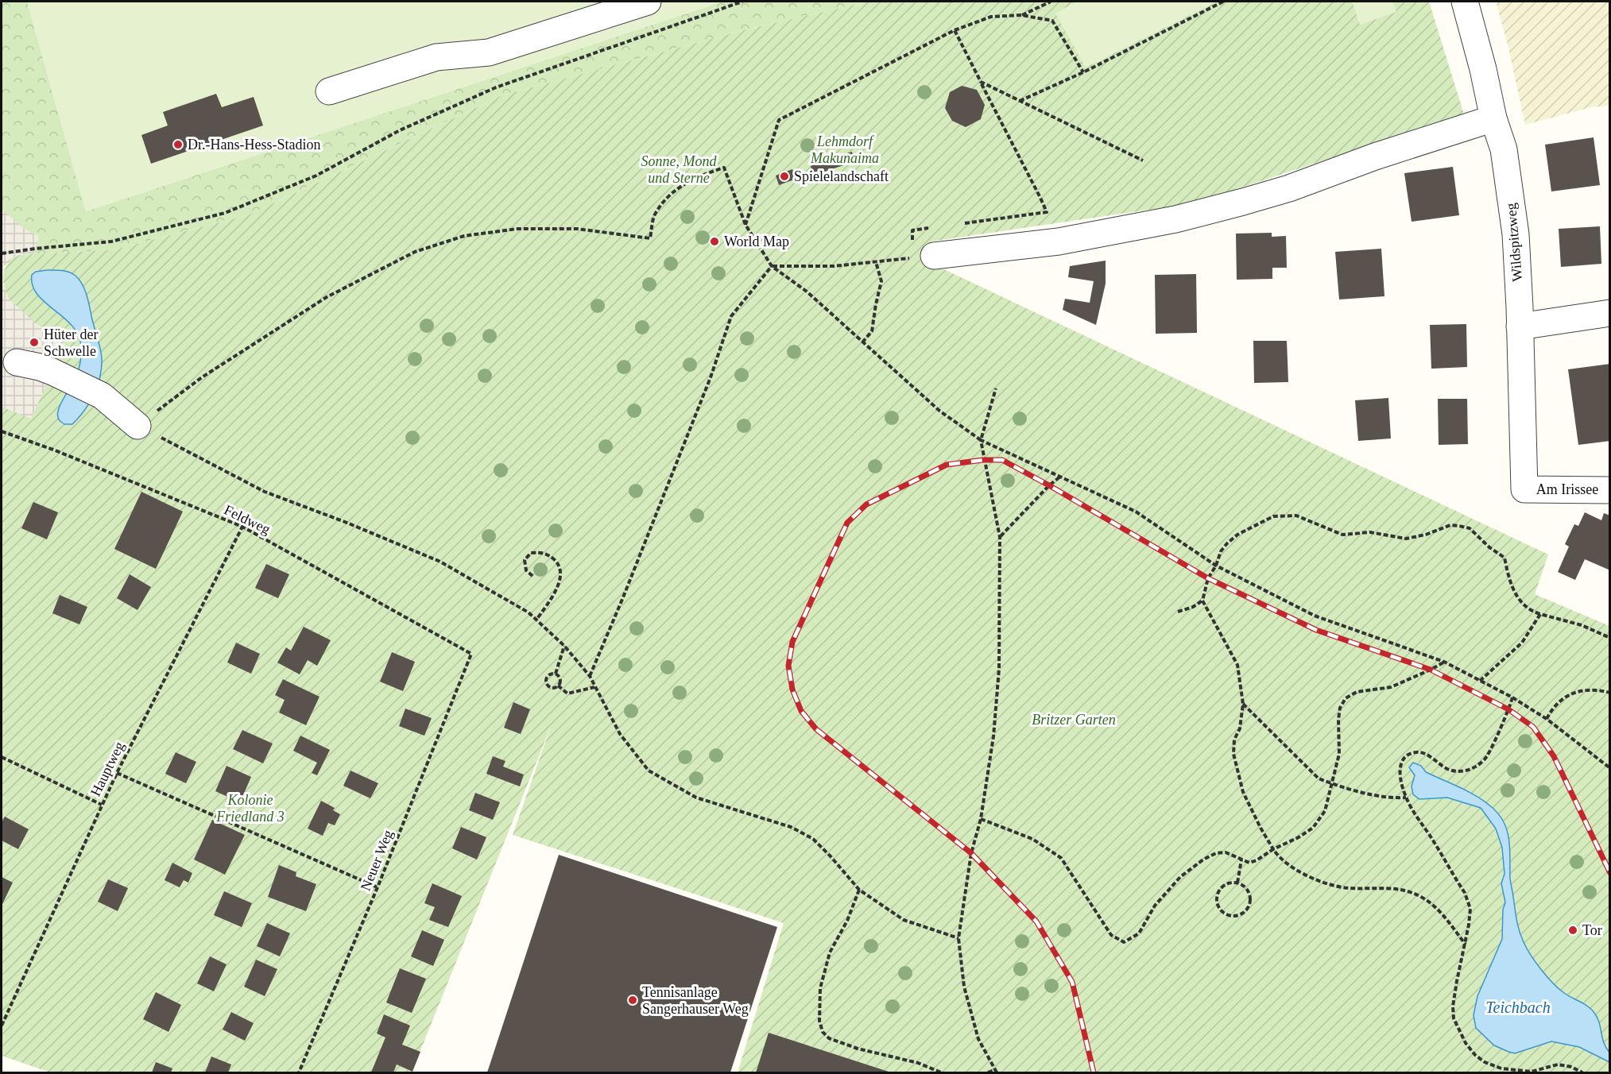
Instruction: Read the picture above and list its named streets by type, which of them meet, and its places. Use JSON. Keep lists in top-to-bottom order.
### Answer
{
  "streets": {
    "street": ["Wildspitzweg", "Am Irissee"],
    "path": ["Feldweg", "Hauptweg", "Neuer Weg"]
  },
  "crossings": [
    ["Wildspitzweg", "Am Irissee"],
    ["Feldweg", "Hauptweg"],
    ["Feldweg", "Neuer Weg"]
  ],
  "water": ["Teichbach"],
  "parks": [
    "Lehmdorf Makunaima",
    "Sonne, Mond und Sterne",
    "Britzer Garten",
    "Kolonie Friedland 3"
  ],
  "places": [
    "Dr.-Hans-Hess-Stadion",
    "Spielelandschaft",
    "World Map",
    "Hüter der Schwelle",
    "Tor",
    "Tennisanlage Sangerhauser Weg"
  ]
}
